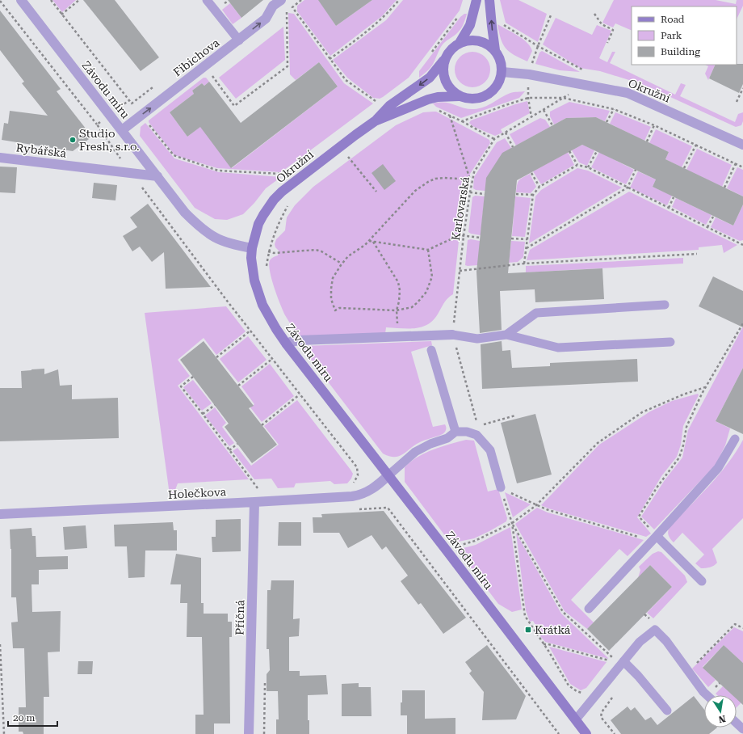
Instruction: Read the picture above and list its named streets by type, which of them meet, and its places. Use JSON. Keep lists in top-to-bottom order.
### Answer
{
  "streets": {
    "main road": ["Závodu míru", "Okružní"],
    "street": [
      "Fibichova",
      "Rybářská",
      "Holečkova",
      "Příčná"
    ],
    "path": ["Karlovarská"]
  },
  "crossings": [
    ["Fibichova", "Závodu míru"],
    ["Závodu míru", "Okružní"],
    ["Závodu míru", "Rybářská"],
    ["Závodu míru", "Holečkova"],
    ["Okružní", "Karlovarská"],
    ["Holečkova", "Příčná"]
  ],
  "one_way": ["Fibichova"],
  "places": {
    "other": ["Studio Fresh, s.r.o."],
    "transit": ["Krátká"]
  },
  "legend": ["Road", "Park", "Building"],
  "scale_bar": "20 m",
  "north": "bottom"
}
